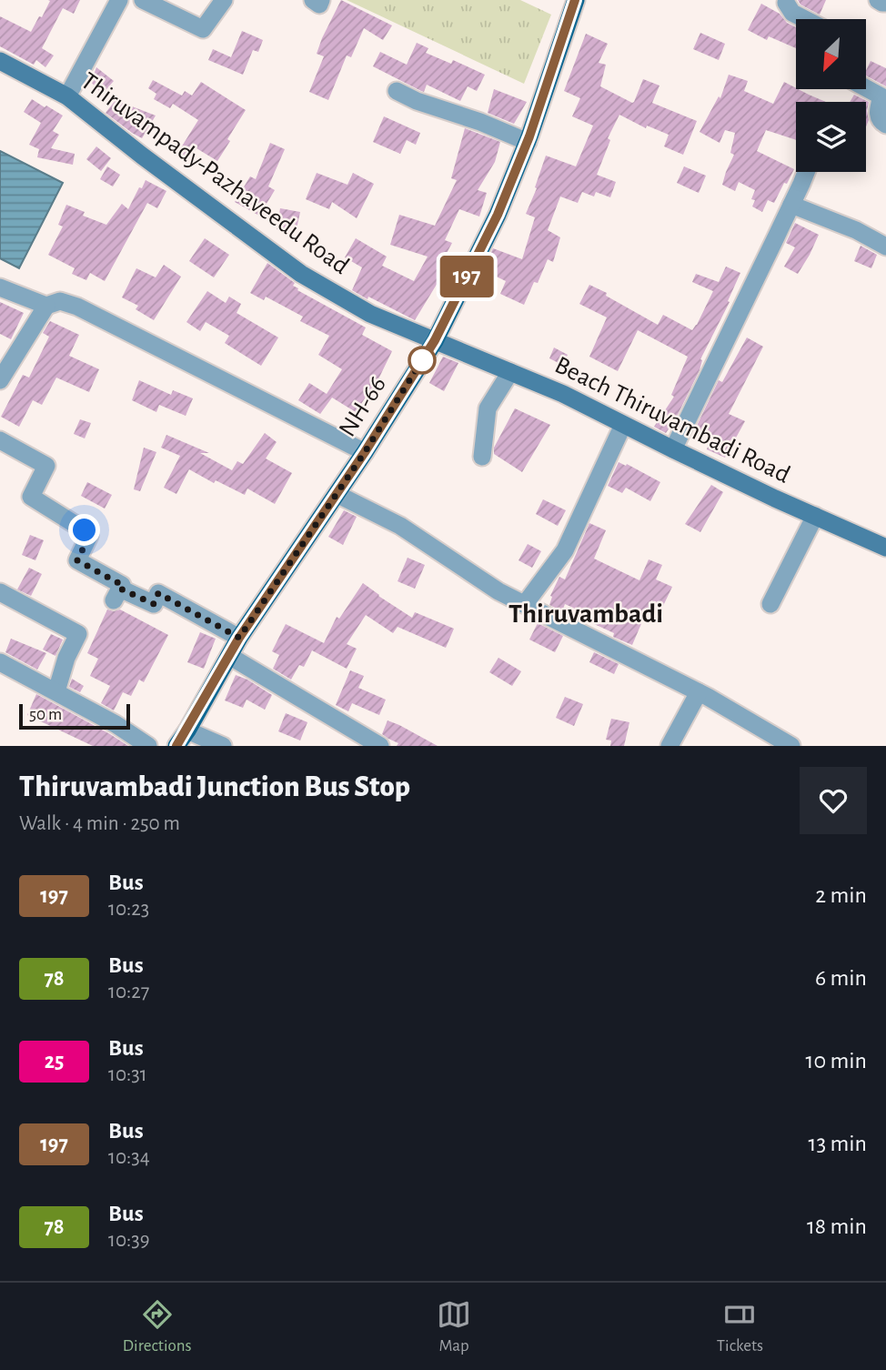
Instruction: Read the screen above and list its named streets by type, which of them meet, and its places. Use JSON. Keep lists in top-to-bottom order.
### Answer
{
  "streets": {
    "main road": ["Thiruvampady-Pazhaveedu Road", "NH-66", "Beach Thiruvambadi Road"]
  },
  "crossings": [
    ["Thiruvampady-Pazhaveedu Road", "NH-66"],
    ["Thiruvampady-Pazhaveedu Road", "Beach Thiruvambadi Road"],
    ["NH-66", "Beach Thiruvambadi Road"]
  ],
  "districts": ["Thiruvambadi"],
  "lines": ["bus line 197"],
  "scale_bar": "50 m",
  "north": "bottom left",
  "page": {
    "on_map": "197",
    "scale": "50 m",
    "heading": ["Thiruvambadi Junction Bus Stop", "Walk · 4 min · 250 m"],
    "list": [
      {
        "mark": "197",
        "name": "Bus",
        "note": "10:23",
        "value": "2 min"
      },
      {
        "mark": "78",
        "name": "Bus",
        "note": "10:27",
        "value": "6 min"
      },
      {
        "mark": "25",
        "name": "Bus",
        "note": "10:31",
        "value": "10 min"
      },
      {
        "mark": "197",
        "name": "Bus",
        "note": "10:34",
        "value": "13 min"
      },
      {
        "mark": "78",
        "name": "Bus",
        "note": "10:39",
        "value": "18 min"
      }
    ],
    "tabs": ["Directions", "Map", "Tickets"]
  }
}
